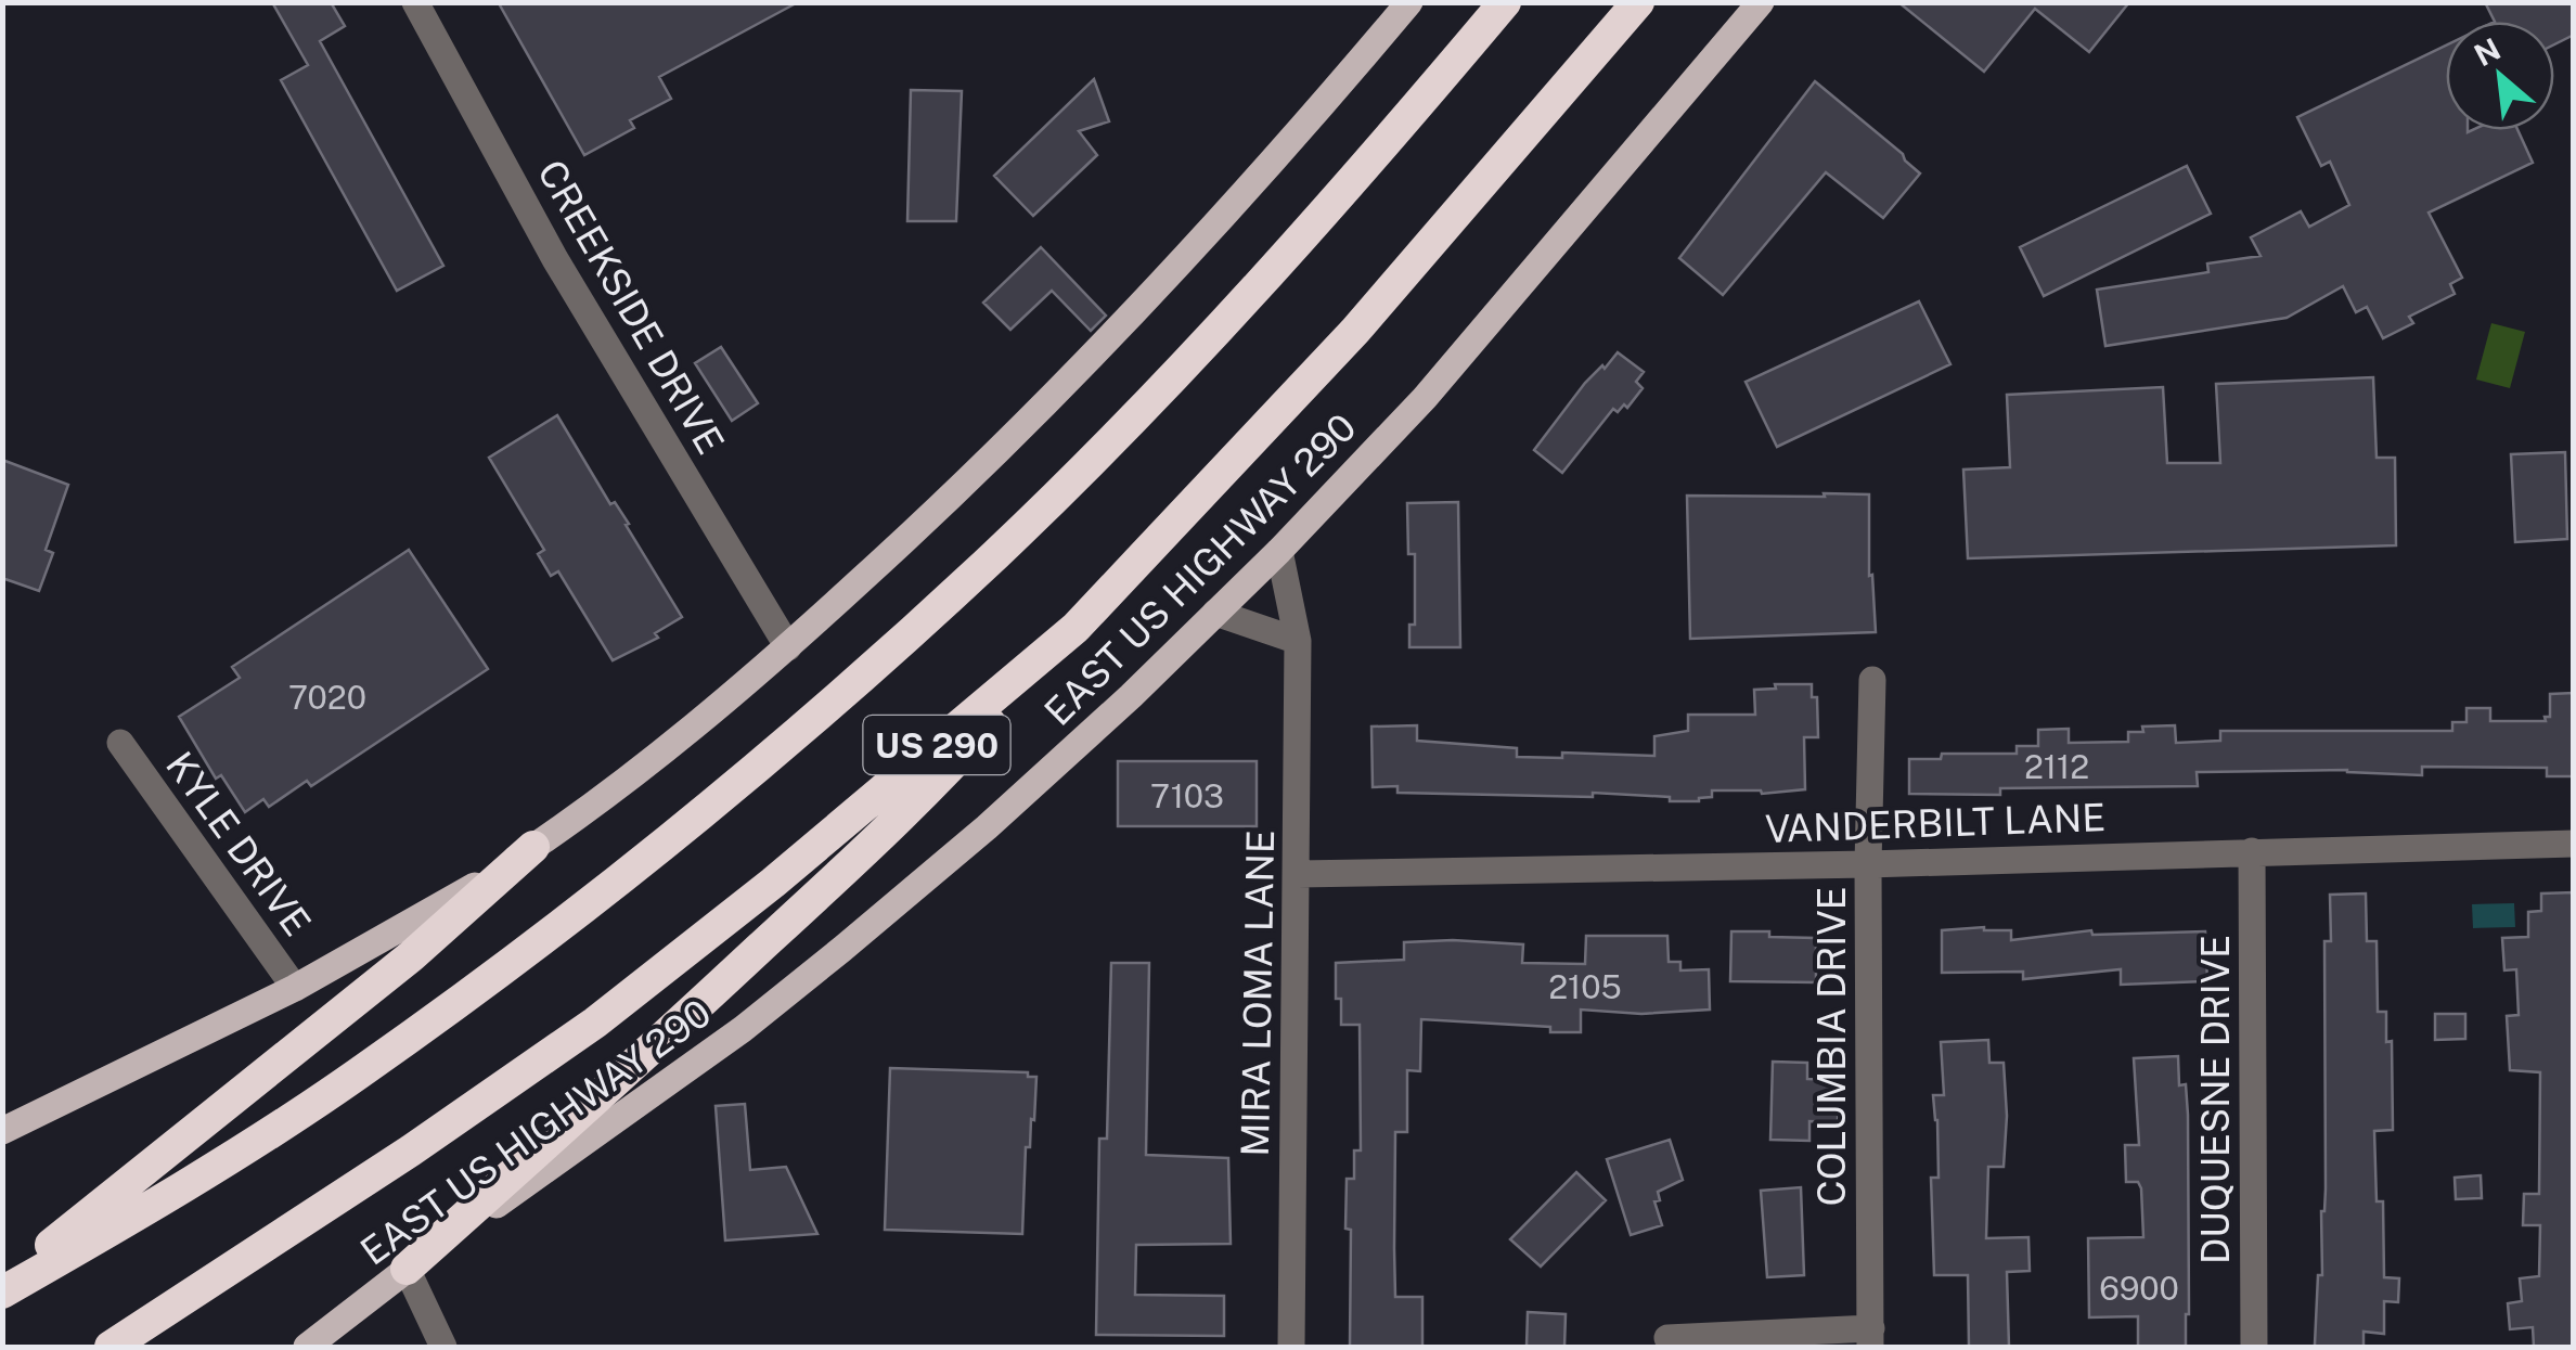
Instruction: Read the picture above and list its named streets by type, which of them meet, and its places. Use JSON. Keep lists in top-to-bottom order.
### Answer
{
  "streets": {
    "highway": ["US 290"],
    "main road": ["EAST US HIGHWAY 290"],
    "street": [
      "CREEKSIDE DRIVE",
      "VANDERBILT LANE",
      "KYLE DRIVE",
      "MIRA LOMA LANE",
      "COLUMBIA DRIVE",
      "DUQUESNE DRIVE"
    ]
  },
  "crossings": [
    ["EAST US HIGHWAY 290", "MIRA LOMA LANE"],
    ["VANDERBILT LANE", "MIRA LOMA LANE"],
    ["VANDERBILT LANE", "COLUMBIA DRIVE"],
    ["VANDERBILT LANE", "DUQUESNE DRIVE"]
  ],
  "house_numbers": [
    "7020",
    "2112",
    "7103",
    "2105",
    "6900"
  ],
  "north": "top left"
}
